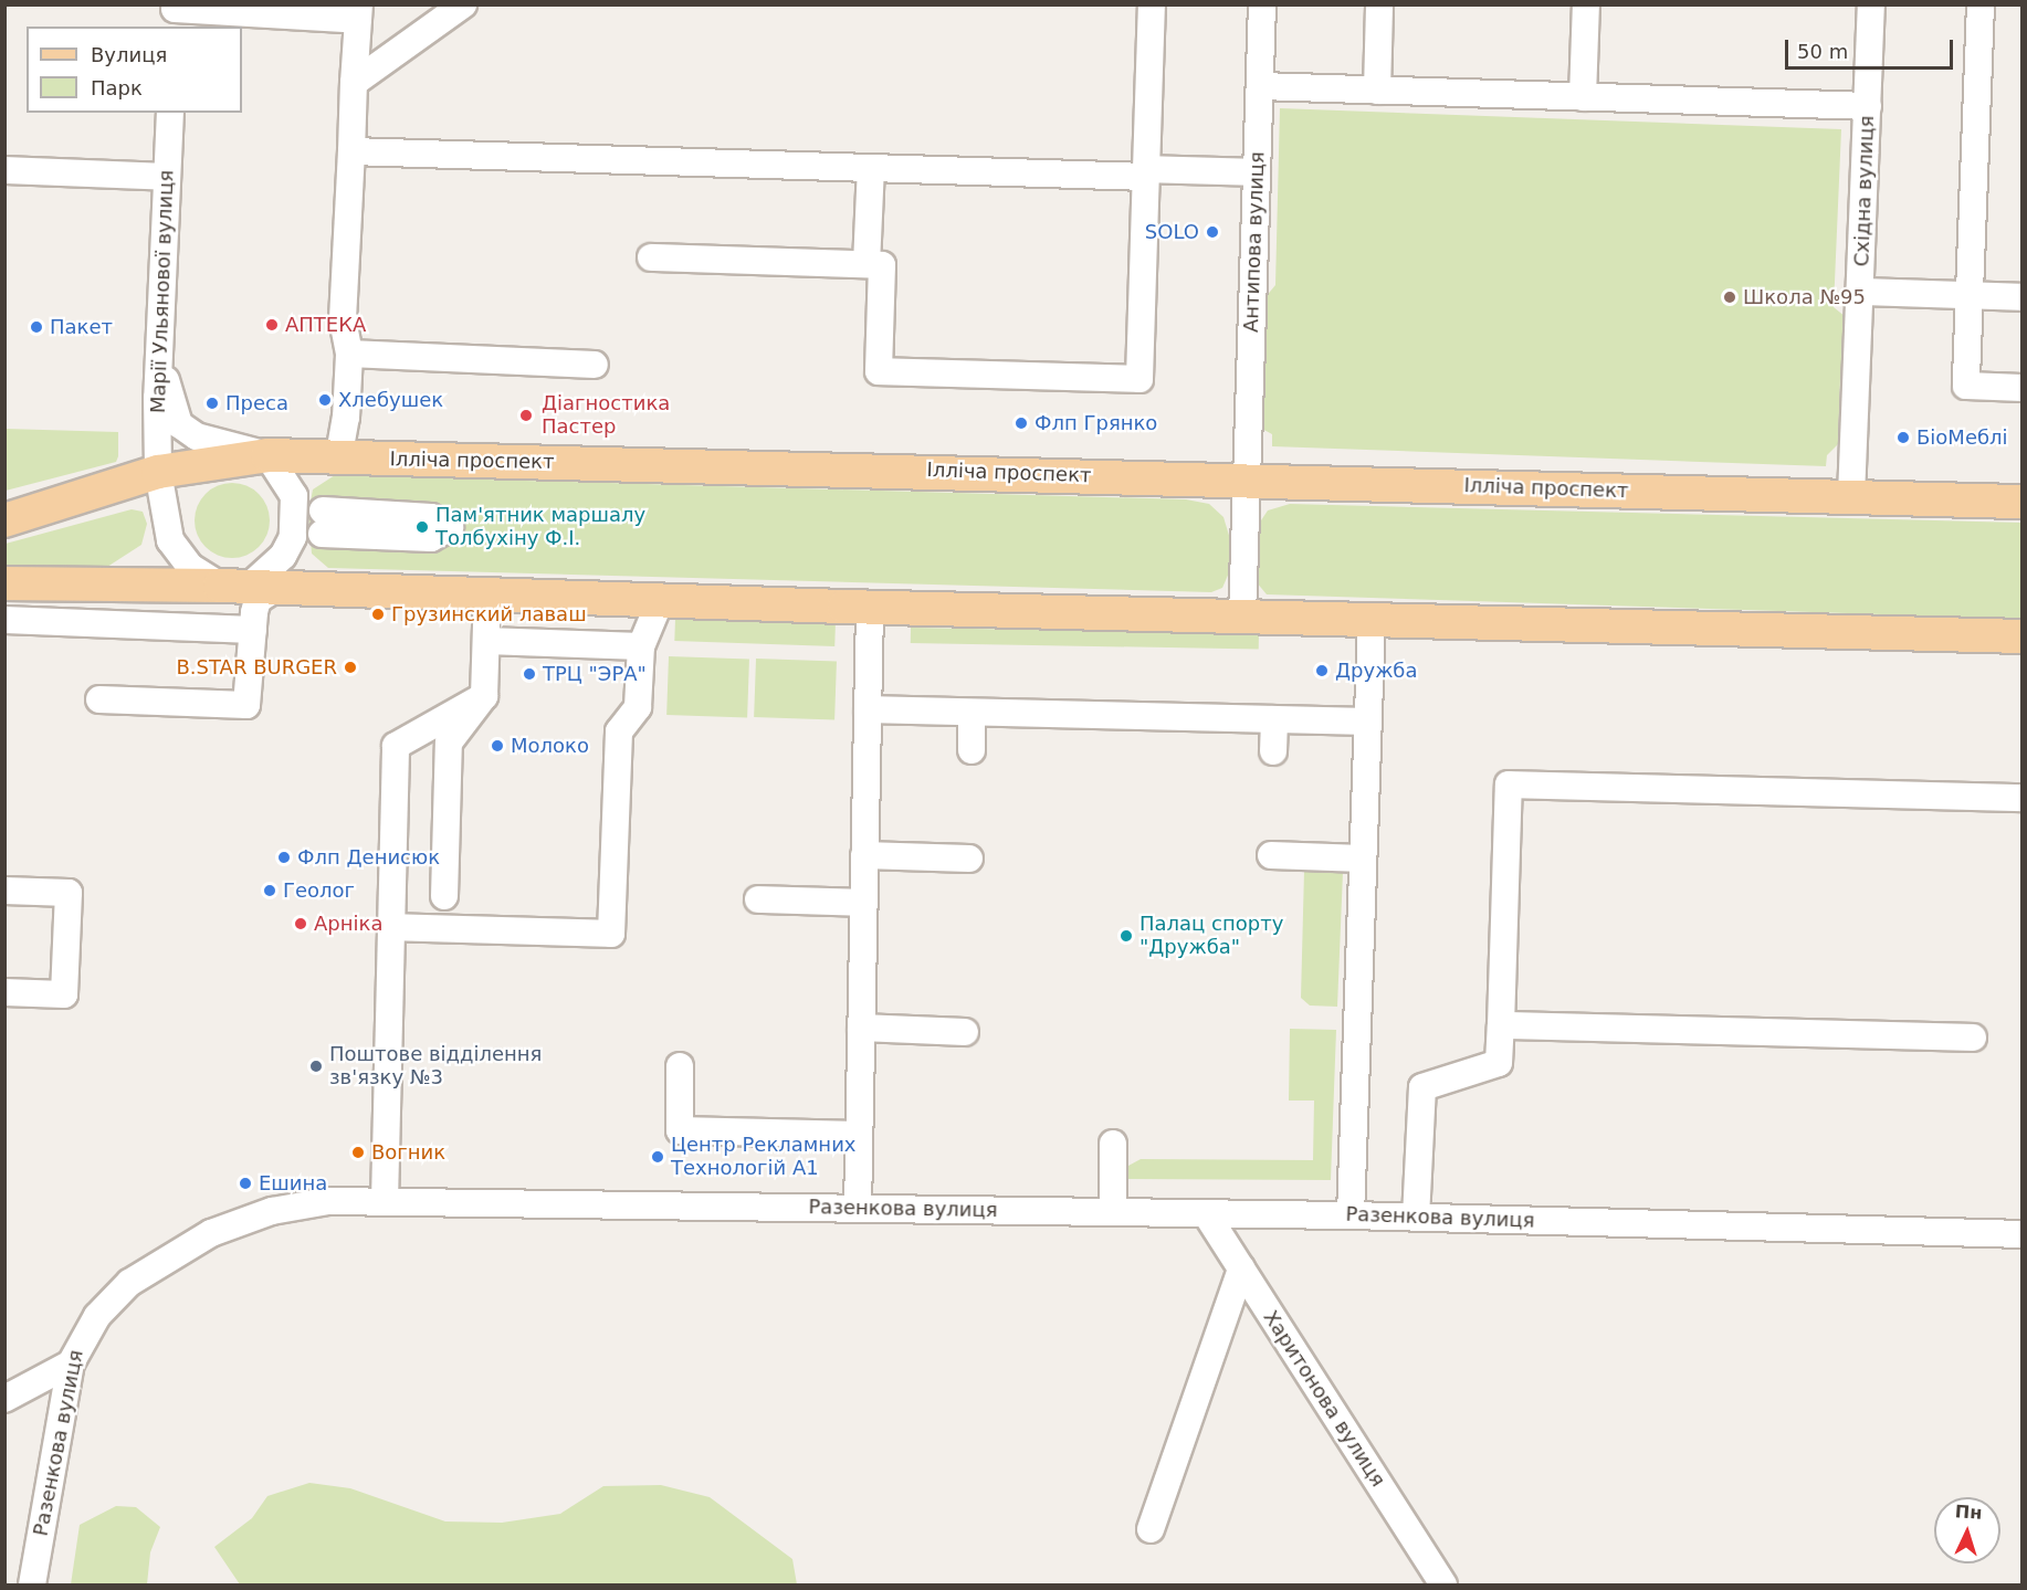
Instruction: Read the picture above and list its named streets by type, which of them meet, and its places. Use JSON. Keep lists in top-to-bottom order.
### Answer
{
  "streets": {
    "main road": ["Ілліча проспект"],
    "street": [
      "Східна вулиця",
      "Антипова вулиця",
      "Марії Ульянової вулиця",
      "Разенкова вулиця",
      "Харитонова вулиця"
    ]
  },
  "crossings": [
    ["Східна вулиця", "Ілліча проспект"],
    ["Антипова вулиця", "Ілліча проспект"],
    ["Марії Ульянової вулиця", "Ілліча проспект"],
    ["Разенкова вулиця", "Харитонова вулиця"]
  ],
  "places": [
    "SOLO",
    "Школа №95",
    "АПТЕКА",
    "Пакет",
    "Хлебушек",
    "Преса",
    "Діагностика Пастер",
    "Флп Грянко",
    "БіоМеблі",
    "Пам'ятник маршалу Толбухіну Ф.І.",
    "Грузинский лаваш",
    "B.STAR BURGER",
    "Дружба",
    "ТРЦ \"ЭРА\"",
    "Молоко",
    "Флп Денисюк",
    "Геолог",
    "Арніка",
    "Палац спорту \"Дружба\"",
    "Поштове відділення зв'язку №3",
    "Вогник",
    "Центр Рекламних Технологій А1",
    "Ешина"
  ],
  "legend": ["Вулиця", "Парк"],
  "scale_bar": "50 m",
  "north": "top"
}
